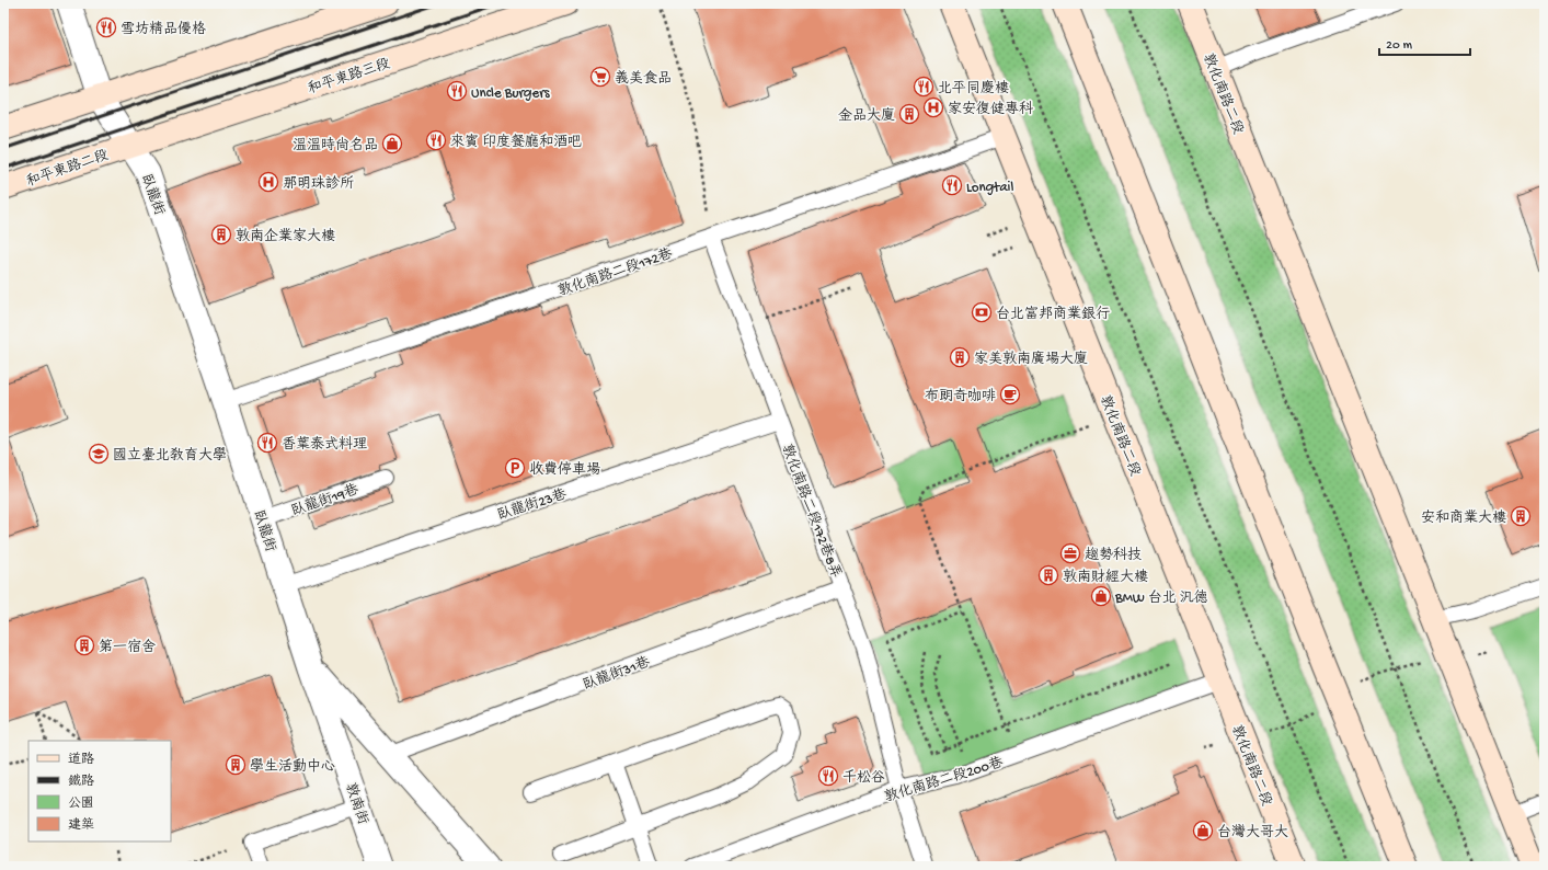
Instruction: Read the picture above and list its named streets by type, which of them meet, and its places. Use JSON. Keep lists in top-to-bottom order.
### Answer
{
  "streets": {
    "main road": ["和平東路三段", "敦化南路二段", "和平東路二段"],
    "street": ["臥龍街", "敦南街"],
    "lane": [
      "敦化南路二段172巷",
      "臥龍街19巷",
      "臥龍街23巷",
      "敦化南路二段172巷8弄",
      "臥龍街31巷",
      "敦化南路二段200巷"
    ]
  },
  "crossings": [
    ["和平東路三段", "和平東路二段"],
    ["和平東路三段", "臥龍街"],
    ["敦化南路二段", "敦化南路二段172巷"],
    ["敦化南路二段", "敦化南路二段200巷"],
    ["和平東路二段", "臥龍街"],
    ["臥龍街", "敦化南路二段172巷"],
    ["臥龍街", "臥龍街19巷"],
    ["臥龍街", "臥龍街23巷"],
    ["臥龍街", "臥龍街31巷"],
    ["臥龍街", "敦南街"],
    ["敦化南路二段172巷", "敦化南路二段172巷8弄"],
    ["臥龍街23巷", "敦化南路二段172巷8弄"],
    ["敦化南路二段172巷8弄", "臥龍街31巷"],
    ["敦化南路二段172巷8弄", "敦化南路二段200巷"]
  ],
  "places": {
    "restaurant": [
      "雪坊精品優格",
      "北平同慶樓",
      "Uncle Burgers",
      "來賓 印度餐廳和酒吧",
      "Longtail",
      "香葉泰式料理",
      "千松谷"
    ],
    "supermarket": ["義美食品"],
    "hospital": ["家安復健專科", "那明珠診所"],
    "building": [
      "金品大廈",
      "敦南企業家大樓",
      "家美敦南廣場大廈",
      "安和商業大樓",
      "敦南財經大樓",
      "第一宿舍",
      "學生活動中心"
    ],
    "shop": ["溫溫時尚名品", "BMW 台北 汎德", "台灣大哥大"],
    "bank": ["台北富邦商業銀行"],
    "cafe": ["布朗奇咖啡"],
    "school or university": ["國立臺北教育大學"],
    "parking": ["收費停車場"],
    "office": ["趨勢科技"]
  },
  "legend": [
    "道路",
    "鐵路",
    "公園",
    "建築"
  ],
  "scale_bar": "20 m"
}
